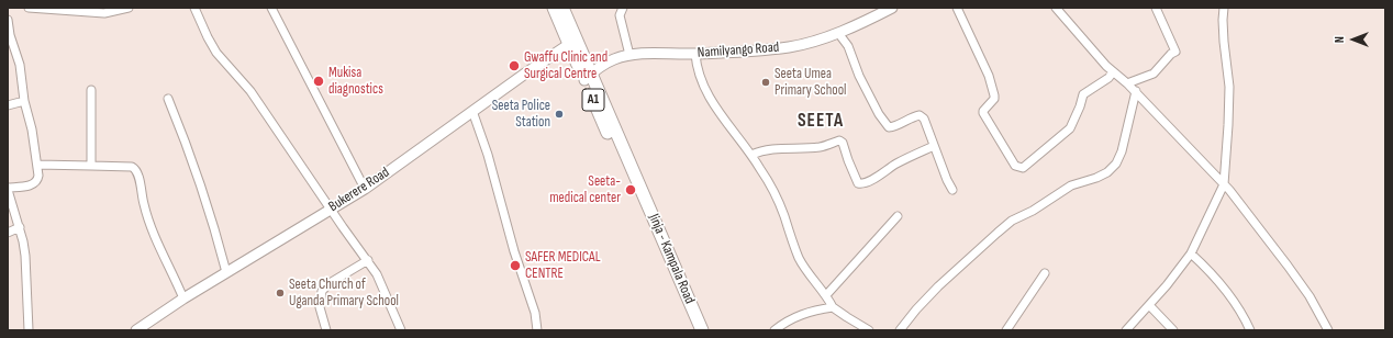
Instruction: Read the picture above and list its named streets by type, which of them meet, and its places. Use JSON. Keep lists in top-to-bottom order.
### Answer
{
  "streets": {
    "highway": ["A1", "Jinja - Kampala Road"],
    "main road": ["Namilyango Road", "Bukerere Road"]
  },
  "crossings": [
    ["Namilyango Road", "Jinja - Kampala Road"],
    ["Bukerere Road", "Jinja - Kampala Road"]
  ],
  "districts": ["SEETA"],
  "places": [
    "Gwaffu Clinic and Surgical Centre",
    "Mukisa diagnostics",
    "Seeta Umea Primary School",
    "Seeta Police Station",
    "Seeta- medical center",
    "SAFER MEDICAL CENTRE",
    "Seeta Church of Uganda Primary School"
  ],
  "north": "left"
}
